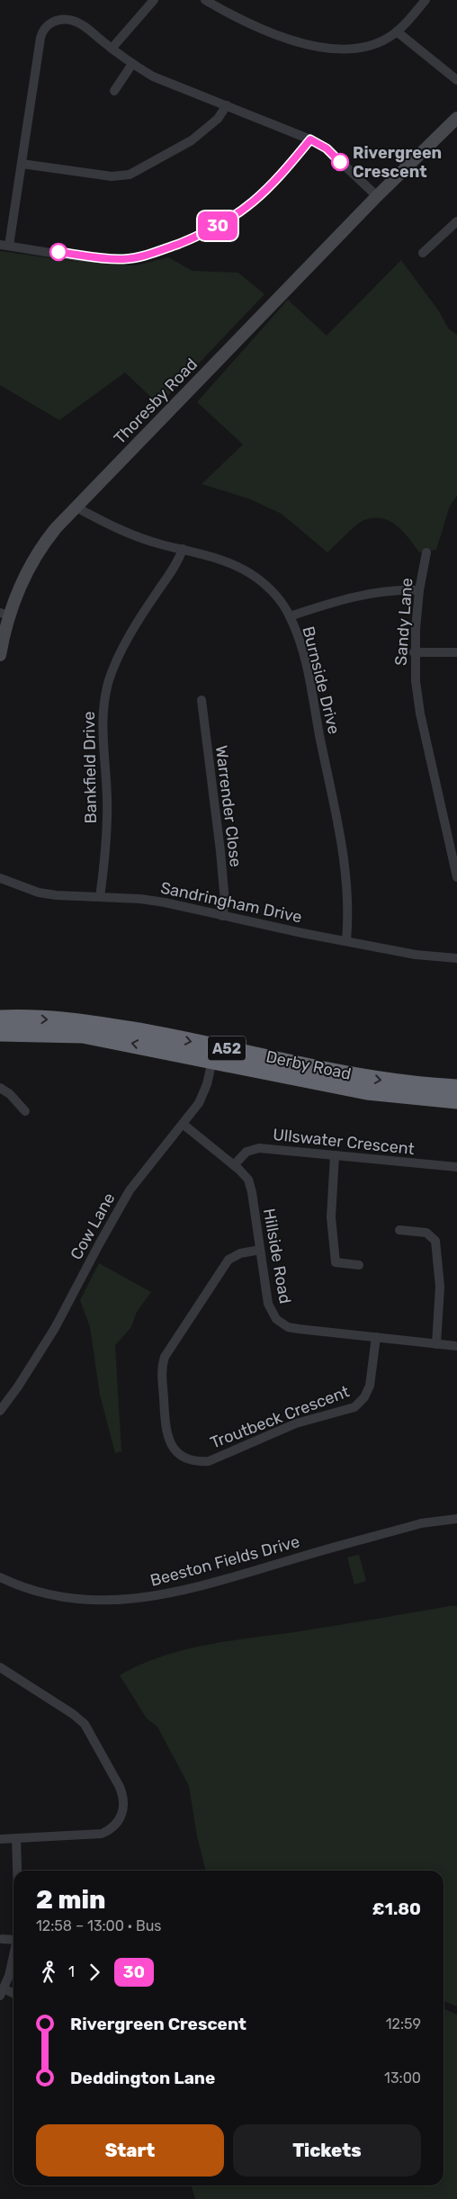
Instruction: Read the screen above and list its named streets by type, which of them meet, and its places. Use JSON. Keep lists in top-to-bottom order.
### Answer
{
  "streets": {
    "highway": ["A52", "Derby Road"],
    "street": [
      "Thoresby Road",
      "Sandy Lane",
      "Burnside Drive",
      "Bankfield Drive",
      "Warrender Close",
      "Sandringham Drive",
      "Ullswater Crescent",
      "Cow Lane",
      "Hillside Road",
      "Troutbeck Crescent",
      "Beeston Fields Drive"
    ]
  },
  "crossings": [
    ["Thoresby Road", "Burnside Drive"],
    ["Burnside Drive", "Bankfield Drive"],
    ["Burnside Drive", "Sandringham Drive"],
    ["Bankfield Drive", "Sandringham Drive"],
    ["Warrender Close", "Sandringham Drive"],
    ["Derby Road", "Cow Lane"],
    ["Ullswater Crescent", "Hillside Road"],
    ["Cow Lane", "Hillside Road"],
    ["Hillside Road", "Troutbeck Crescent"]
  ],
  "places": ["Rivergreen Crescent"],
  "lines": ["bus line 30"],
  "page": {
    "on_map": "30",
    "heading": ["2 min", "12:58 – 13:00 · Bus", "£1.80"],
    "legs": ["1", "30"],
    "list": [
      {
        "name": "Rivergreen Crescent",
        "value": "12:59"
      },
      {
        "name": "Deddington Lane",
        "value": "13:00"
      }
    ],
    "buttons": ["Start", "Tickets"]
  }
}
